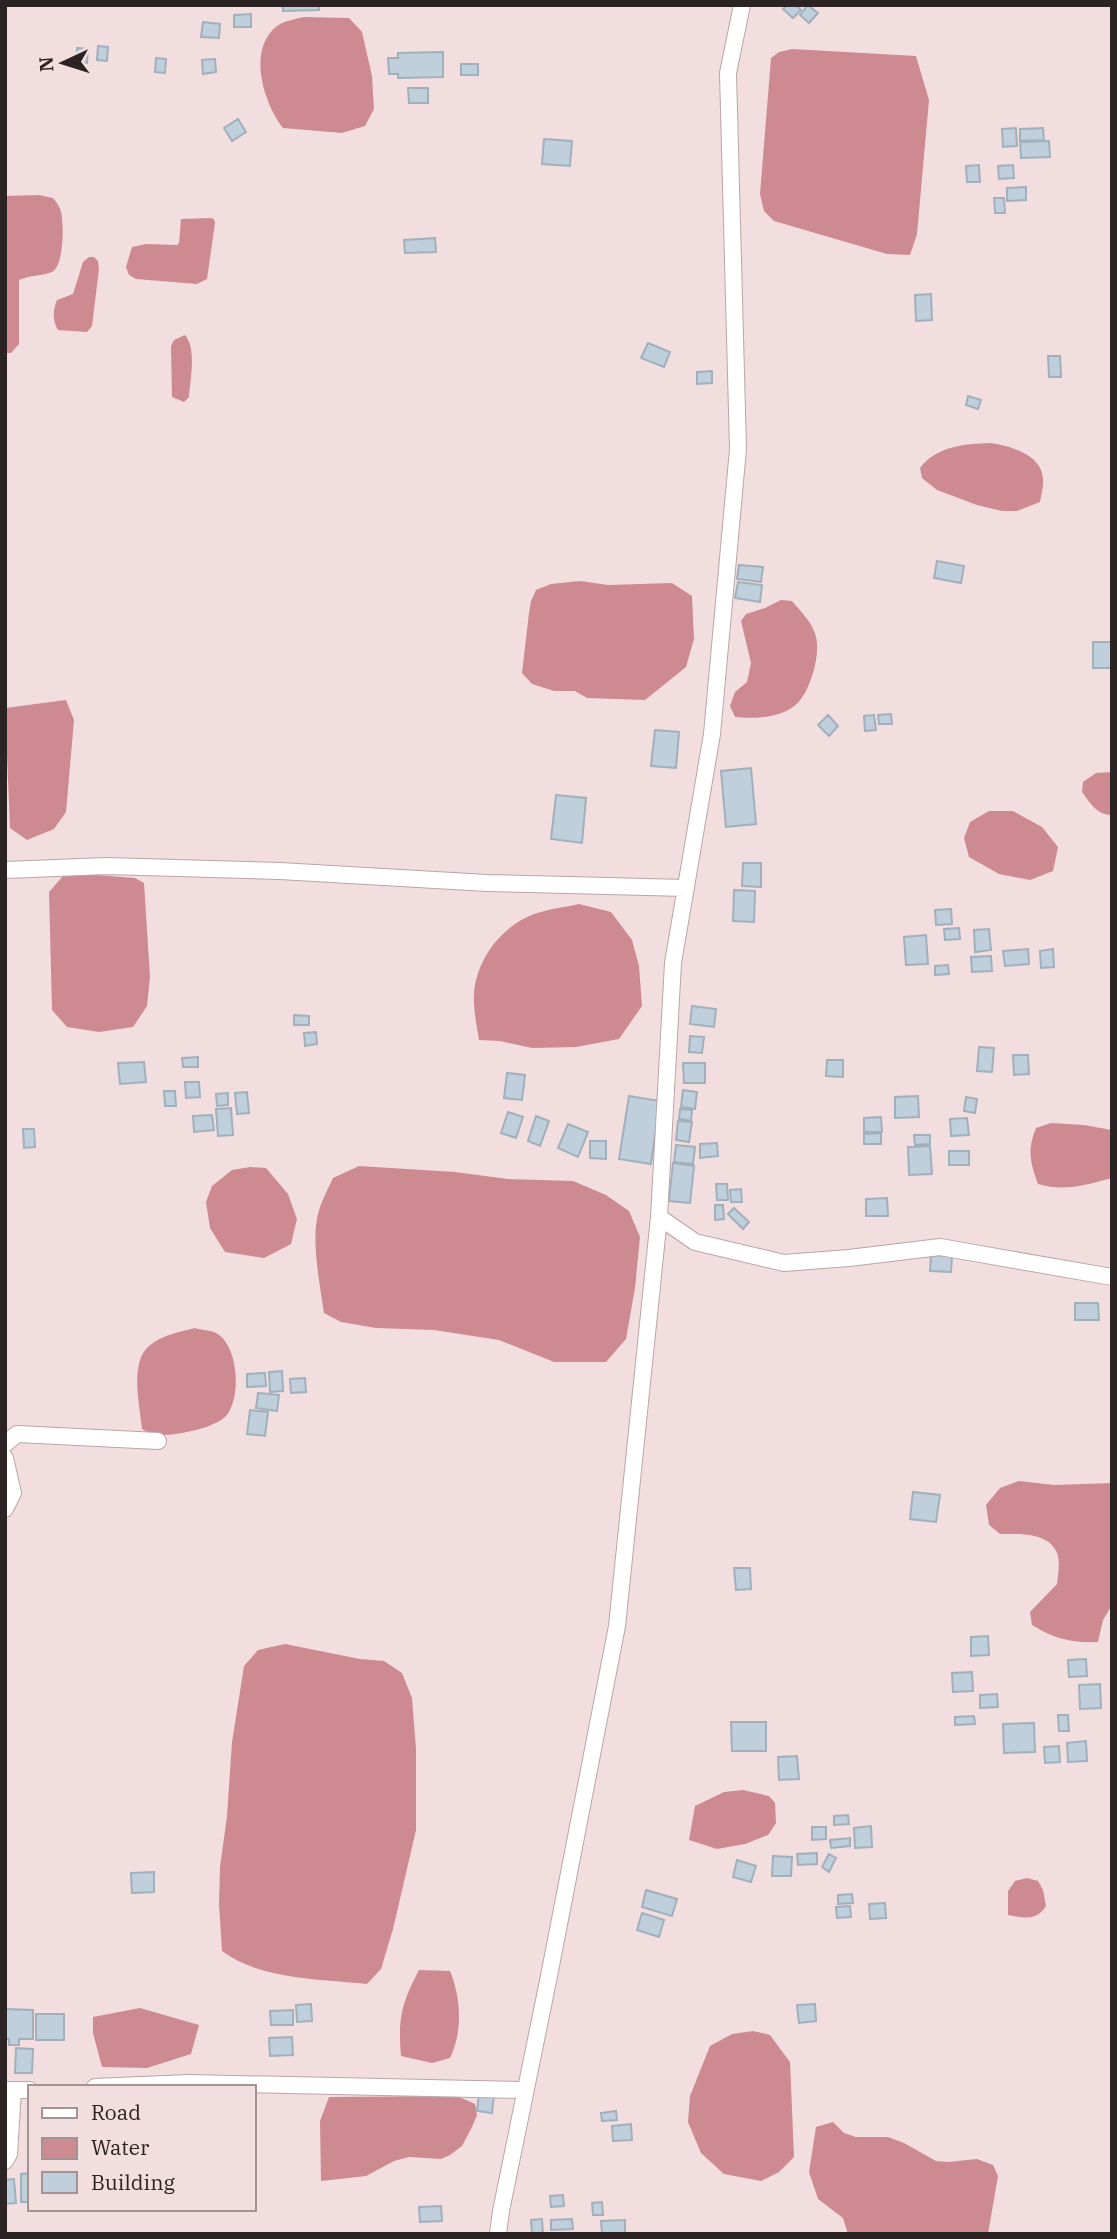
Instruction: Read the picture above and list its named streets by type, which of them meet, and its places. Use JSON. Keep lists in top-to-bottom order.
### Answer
{
  "legend": ["Road", "Water", "Building"],
  "north": "left"
}
